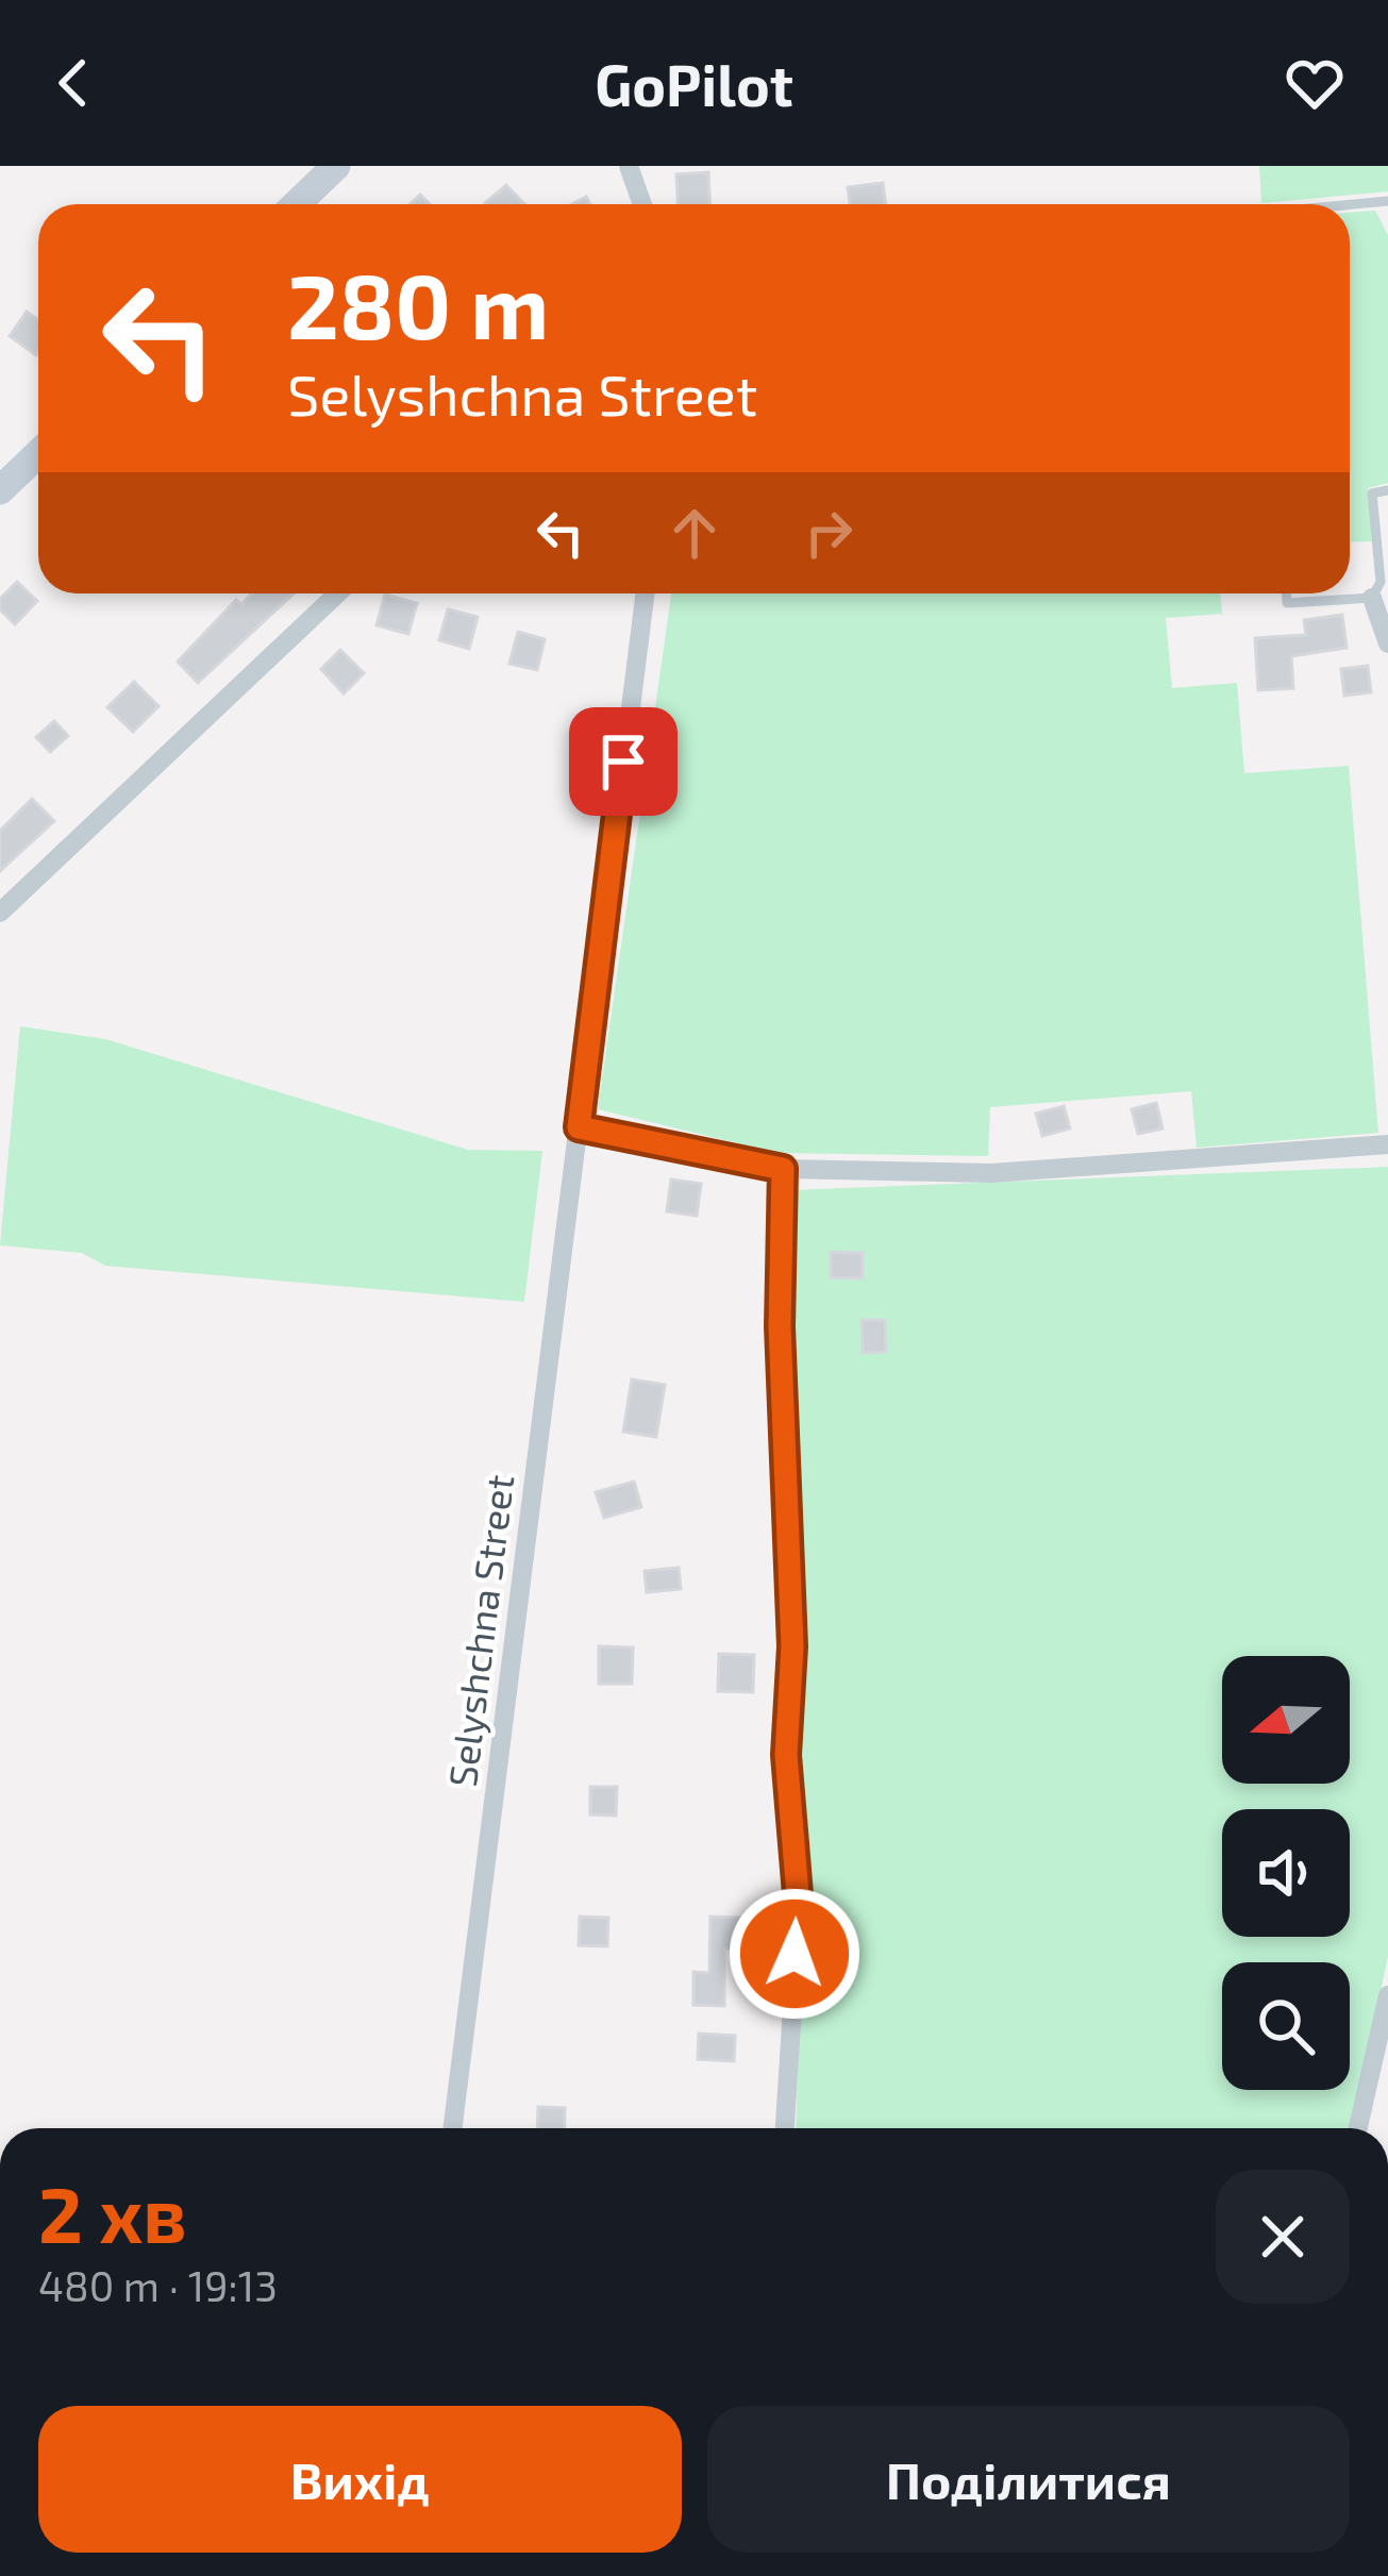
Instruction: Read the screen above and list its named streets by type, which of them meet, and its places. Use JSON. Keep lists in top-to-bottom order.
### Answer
{
  "streets": {
    "street": ["Selyshchna Street"]
  },
  "north": "left",
  "page": {
    "header": "GoPilot",
    "turn": ["280 m", "Selyshchna Street"],
    "heading": ["2 хв", "480 m · 19:13"],
    "buttons": ["Вихід", "Поділитися"]
  }
}
